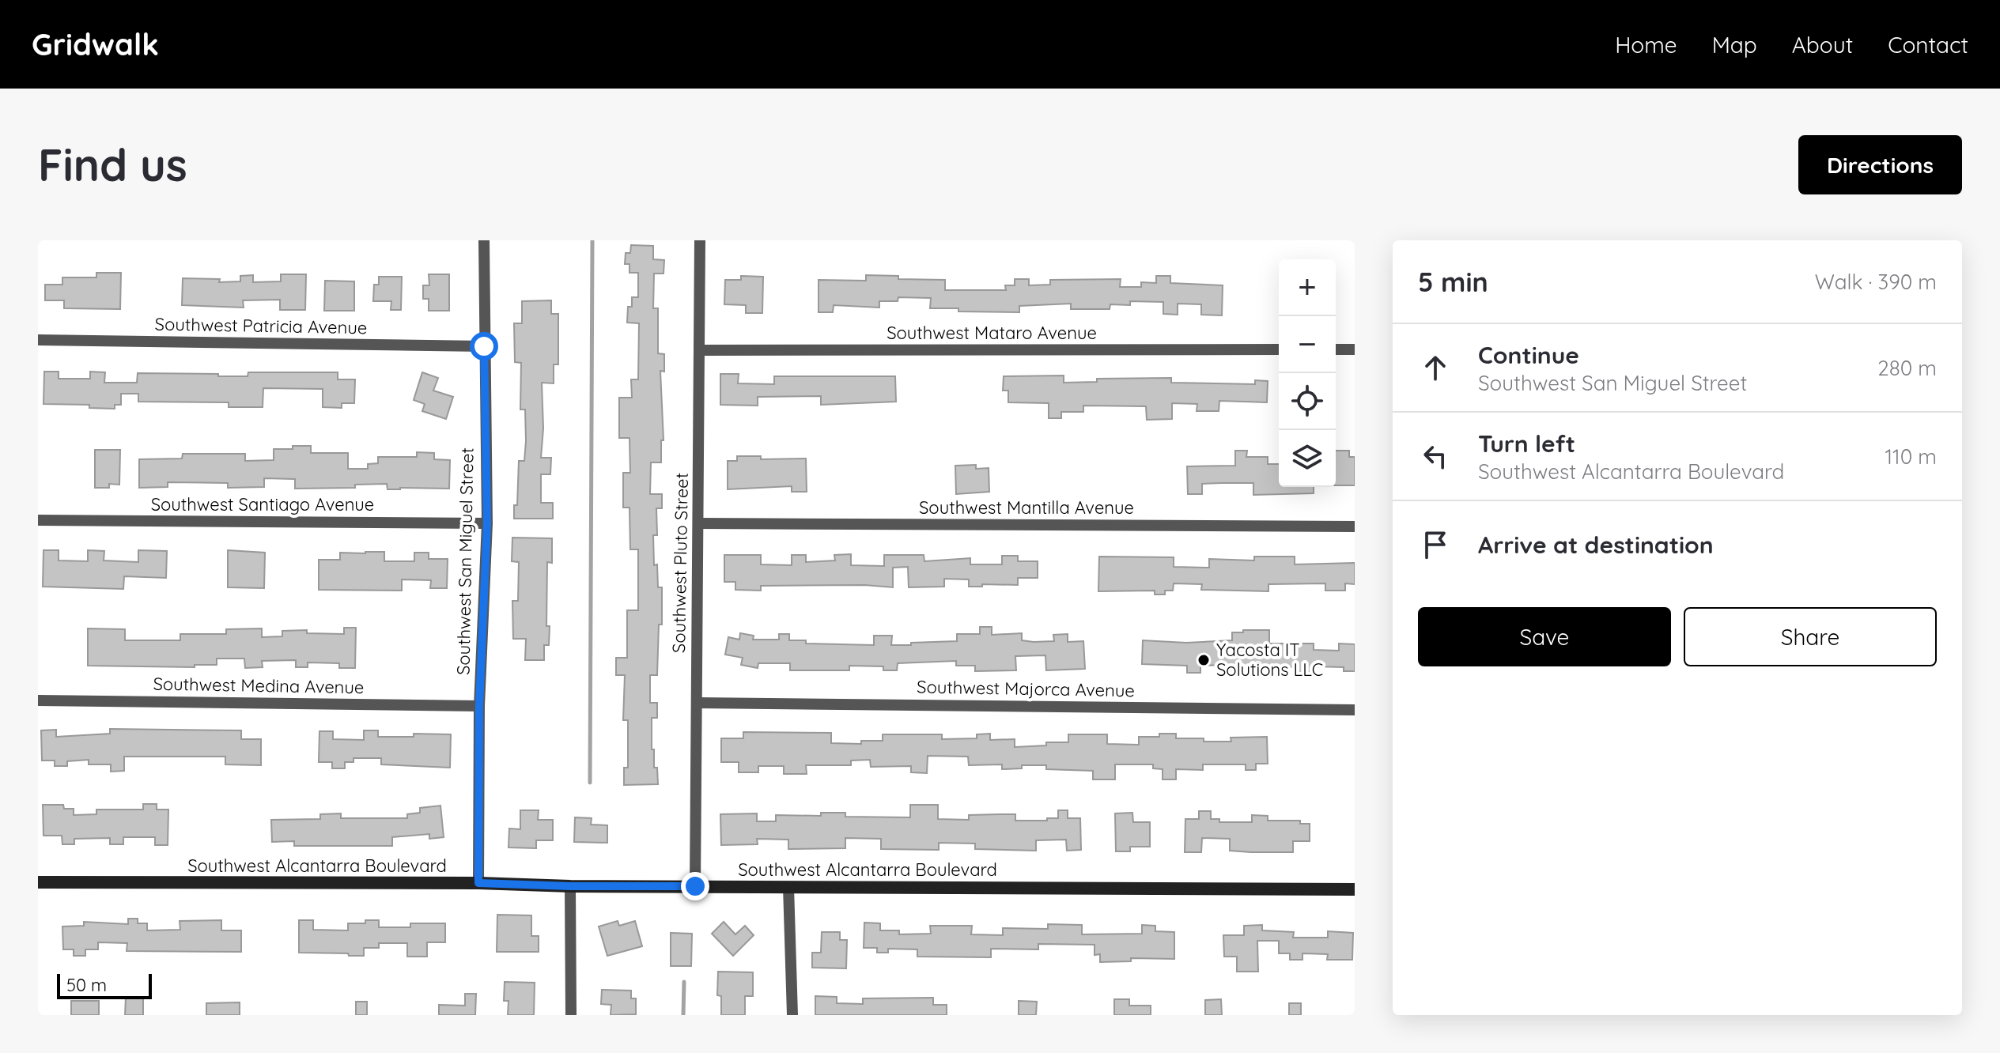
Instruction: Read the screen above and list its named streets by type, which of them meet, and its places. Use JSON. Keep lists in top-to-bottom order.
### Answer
{
  "streets": {
    "street": [
      "Southwest Patricia Avenue",
      "Southwest Mataro Avenue",
      "Southwest Santiago Avenue",
      "Southwest Mantilla Avenue",
      "Southwest San Miguel Street",
      "Southwest Pluto Street",
      "Southwest Medina Avenue",
      "Southwest Majorca Avenue",
      "Southwest Alcantarra Boulevard"
    ]
  },
  "crossings": [
    ["Southwest Patricia Avenue", "Southwest San Miguel Street"],
    ["Southwest Mataro Avenue", "Southwest Pluto Street"],
    ["Southwest Santiago Avenue", "Southwest San Miguel Street"],
    ["Southwest Mantilla Avenue", "Southwest Pluto Street"],
    ["Southwest San Miguel Street", "Southwest Medina Avenue"],
    ["Southwest San Miguel Street", "Southwest Alcantarra Boulevard"],
    ["Southwest Pluto Street", "Southwest Majorca Avenue"],
    ["Southwest Pluto Street", "Southwest Alcantarra Boulevard"]
  ],
  "places": ["Yacosta IT Solutions LLC"],
  "scale_bar": "50 m",
  "page": {
    "header": "Gridwalk",
    "nav": [
      "Home",
      "Map",
      "About",
      "Contact"
    ],
    "buttons": [
      "Directions",
      ["Save", "Share"]
    ],
    "title": "Find us",
    "heading": ["5 min", "Walk · 390 m"],
    "map_buttons": ["+", "−"],
    "list": [
      ["Continue", "Southwest San Miguel Street", "280 m"],
      ["Turn left", "Southwest Alcantarra Boulevard", "110 m"],
      "Arrive at destination"
    ],
    "scale": "50 m"
  }
}
